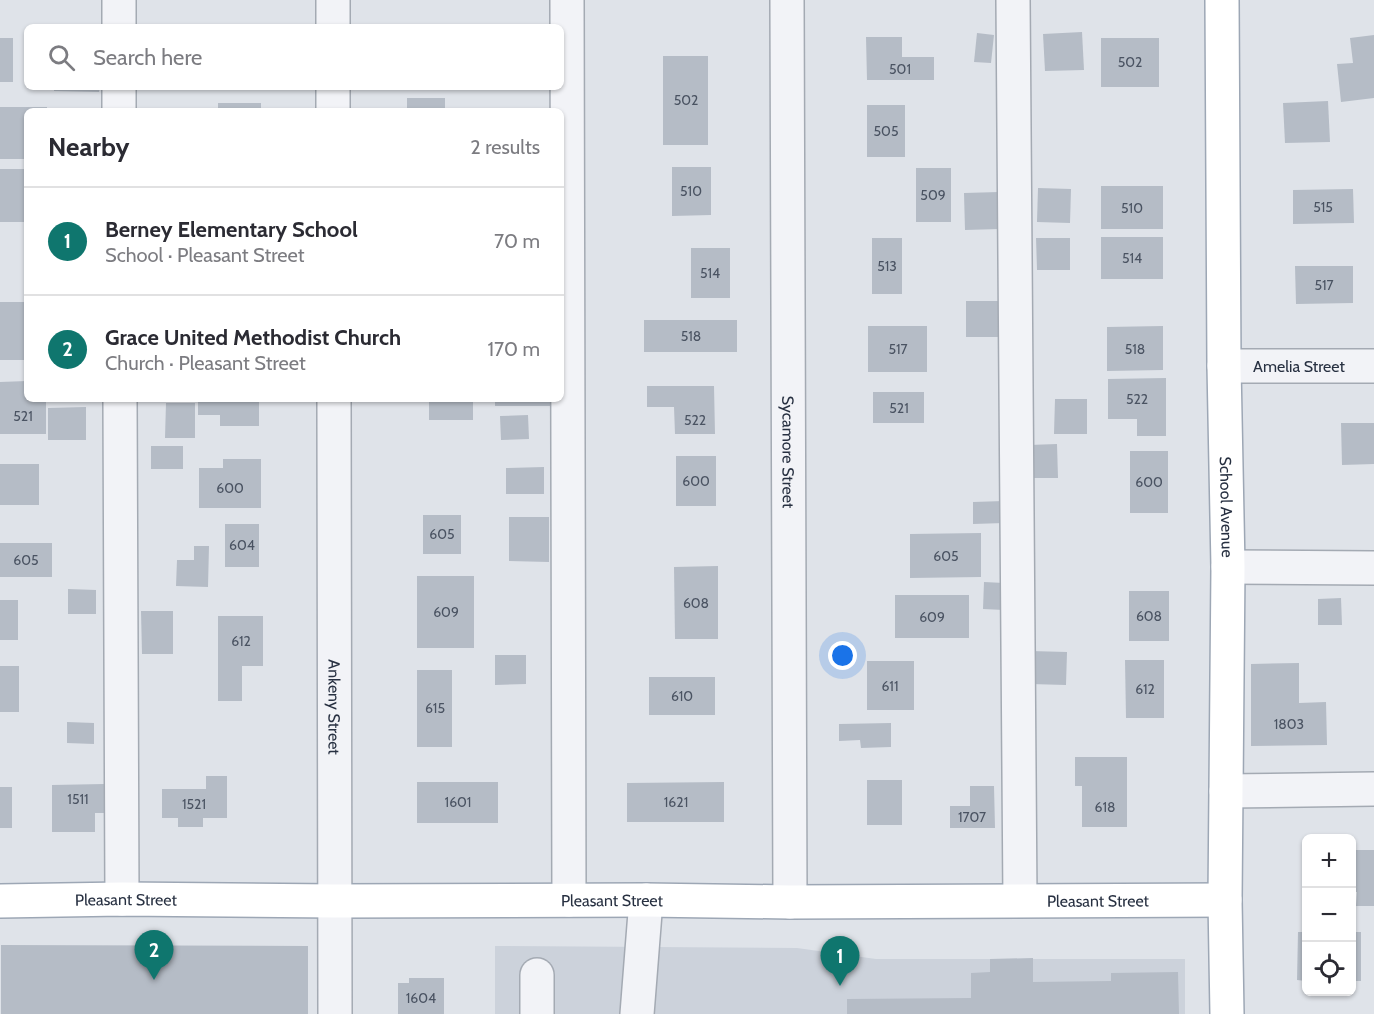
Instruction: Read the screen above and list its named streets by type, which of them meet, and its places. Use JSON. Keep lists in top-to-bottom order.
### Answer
{
  "streets": {
    "main road": ["School Avenue", "Pleasant Street"],
    "street": ["Amelia Street", "Sycamore Street", "Ankeny Street"]
  },
  "crossings": [
    ["Amelia Street", "School Avenue"],
    ["Sycamore Street", "Pleasant Street"],
    ["School Avenue", "Pleasant Street"],
    ["Ankeny Street", "Pleasant Street"]
  ],
  "house_numbers": [
    "502",
    "501",
    "502",
    "505",
    "510",
    "509",
    "515",
    "510",
    "514",
    "513",
    "514",
    "517",
    "518",
    "517",
    "518",
    "522",
    "521",
    "521",
    "522",
    "600",
    "600",
    "600",
    "605",
    "604",
    "605",
    "605",
    "608",
    "609",
    "608",
    "609",
    "612",
    "611",
    "612",
    "610",
    "615",
    "1803",
    "1511",
    "1601",
    "1621",
    "1521",
    "618",
    "1707",
    "1604"
  ],
  "page": {
    "search": "Search here",
    "heading": ["Nearby", "2 results"],
    "list": [
      {
        "mark": "1",
        "name": "Berney Elementary School",
        "note": "School · Pleasant Street",
        "value": "70 m"
      },
      {
        "mark": "2",
        "name": "Grace United Methodist Church",
        "note": "Church · Pleasant Street",
        "value": "170 m"
      }
    ],
    "map_buttons": ["+", "−"],
    "pins": ["2", "1"]
  }
}
